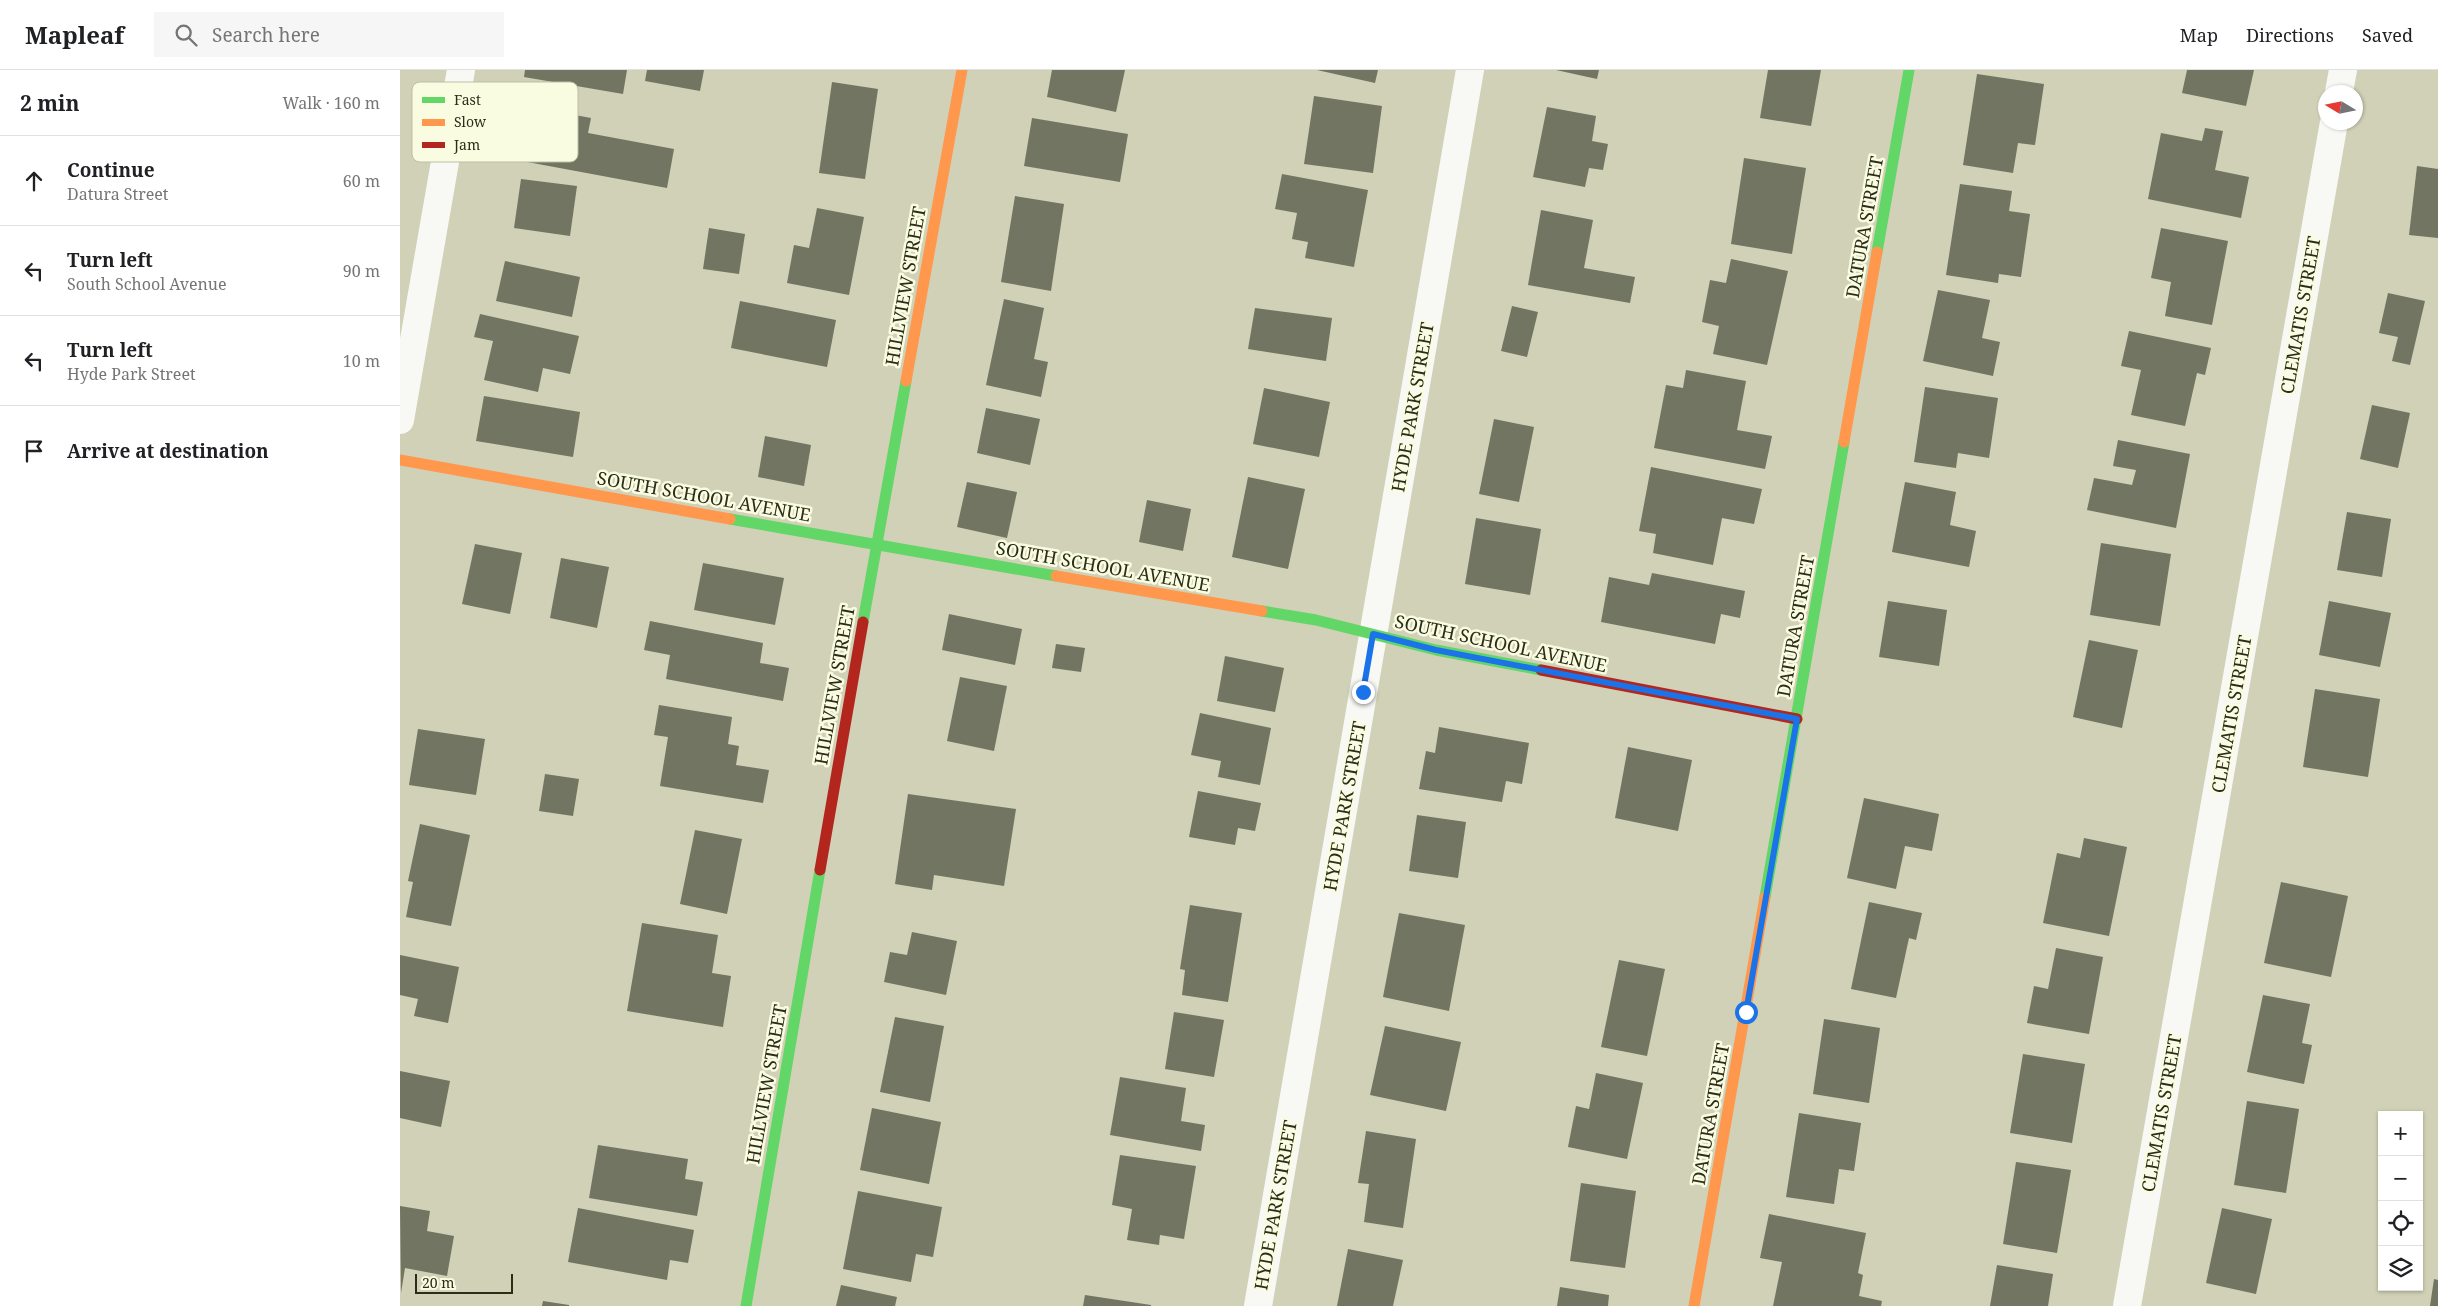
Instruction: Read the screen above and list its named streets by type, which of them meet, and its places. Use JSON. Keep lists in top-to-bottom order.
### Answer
{
  "streets": {
    "street": [
      "DATURA STREET",
      "HILLVIEW STREET",
      "CLEMATIS STREET",
      "HYDE PARK STREET",
      "SOUTH SCHOOL AVENUE"
    ]
  },
  "crossings": [
    ["DATURA STREET", "SOUTH SCHOOL AVENUE"],
    ["HILLVIEW STREET", "SOUTH SCHOOL AVENUE"],
    ["HYDE PARK STREET", "SOUTH SCHOOL AVENUE"]
  ],
  "legend": ["Fast", "Slow", "Jam"],
  "scale_bar": "20 m",
  "north": "left",
  "page": {
    "header": "Mapleaf",
    "search": "Search here",
    "nav": ["Map", "Directions", "Saved"],
    "heading": ["2 min", "Walk · 160 m"],
    "list": [
      ["Continue", "Datura Street", "60 m"],
      ["Turn left", "South School Avenue", "90 m"],
      ["Turn left", "Hyde Park Street", "10 m"],
      "Arrive at destination"
    ],
    "map_buttons": ["+", "−"],
    "scale": "20 m"
  }
}
